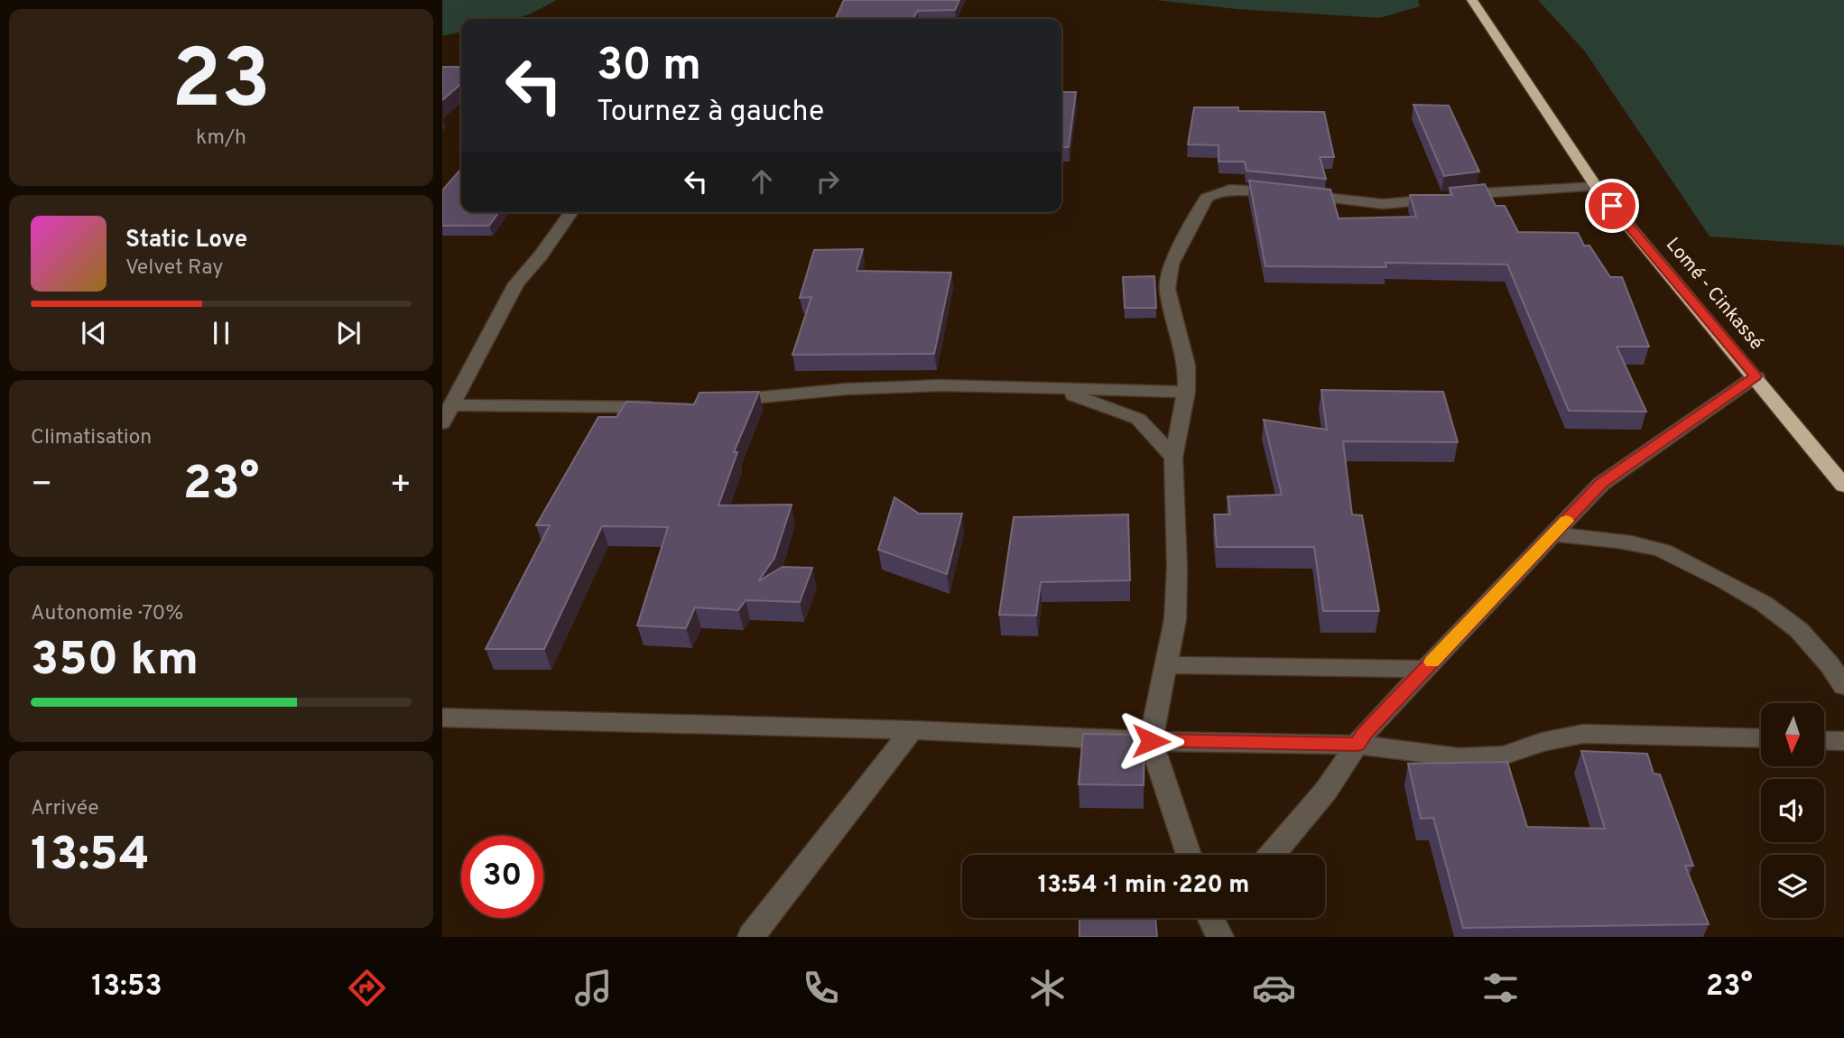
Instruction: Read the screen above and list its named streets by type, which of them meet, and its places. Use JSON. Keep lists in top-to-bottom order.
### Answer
{
  "streets": {
    "highway": ["Lomé - Cinkassé"]
  },
  "north": "bottom",
  "page": {
    "tile": [
      ["23", "km/h"],
      "Climatisation",
      ["Autonomie · 70%", "350 km"],
      ["Arrivée", "13:54"]
    ],
    "turn": ["30 m", "Tournez à gauche"],
    "song": ["Static Love", "Velvet Ray"],
    "heat": ["−", "23°", "+"],
    "limit": "30",
    "trip": "13:54 · 1 min · 220 m",
    "tabs": ["13:53", "23°"]
  }
}
